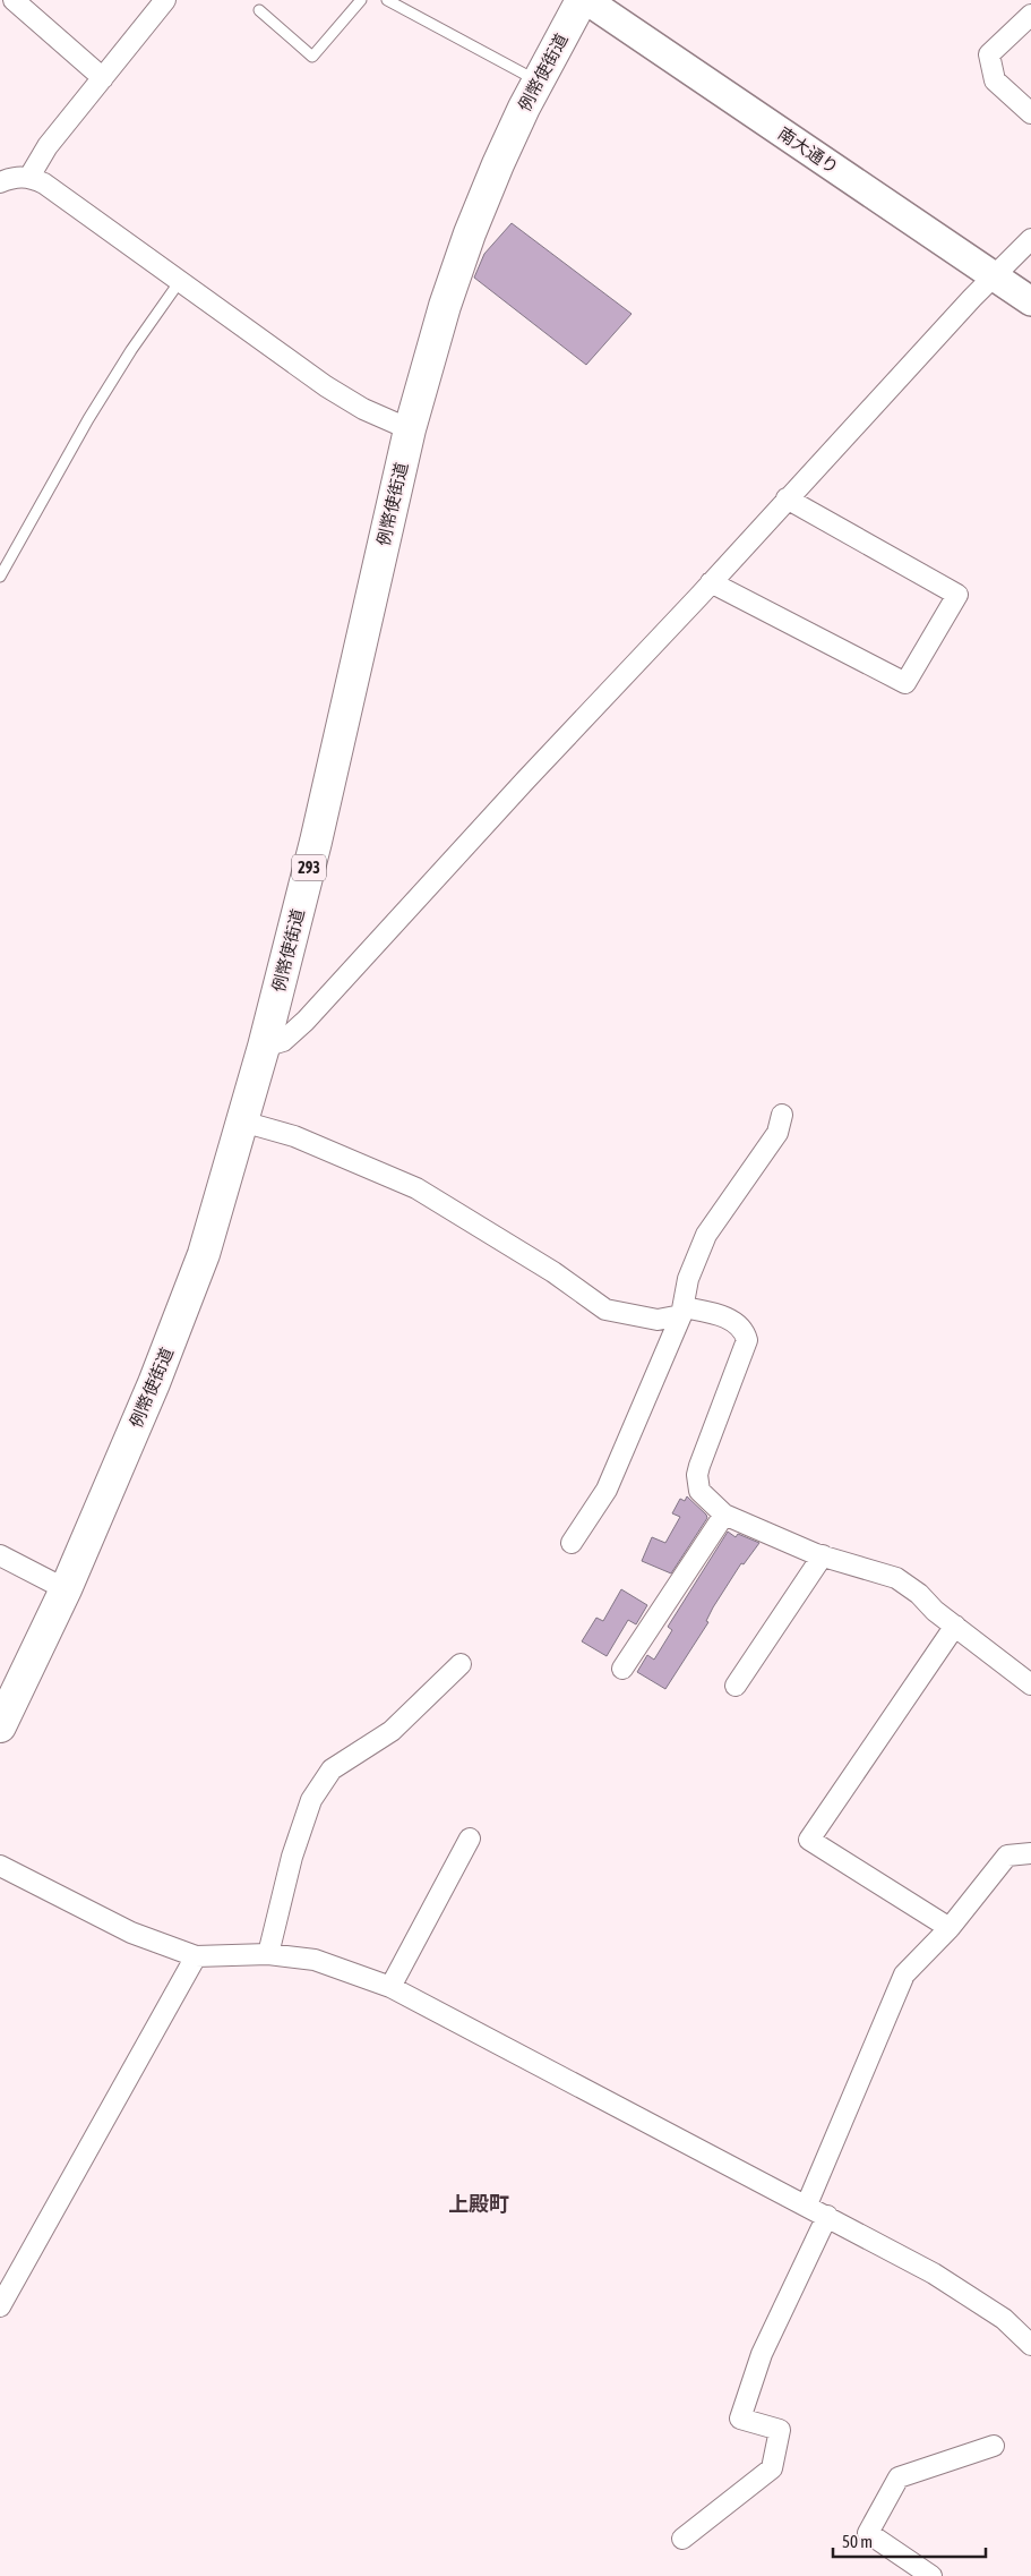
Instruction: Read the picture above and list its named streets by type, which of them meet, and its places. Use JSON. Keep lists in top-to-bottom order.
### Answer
{
  "streets": {
    "highway": ["例幣使街道", "293"],
    "street": ["南大通り"]
  },
  "districts": ["上殿町"],
  "scale_bar": "50 m"
}
